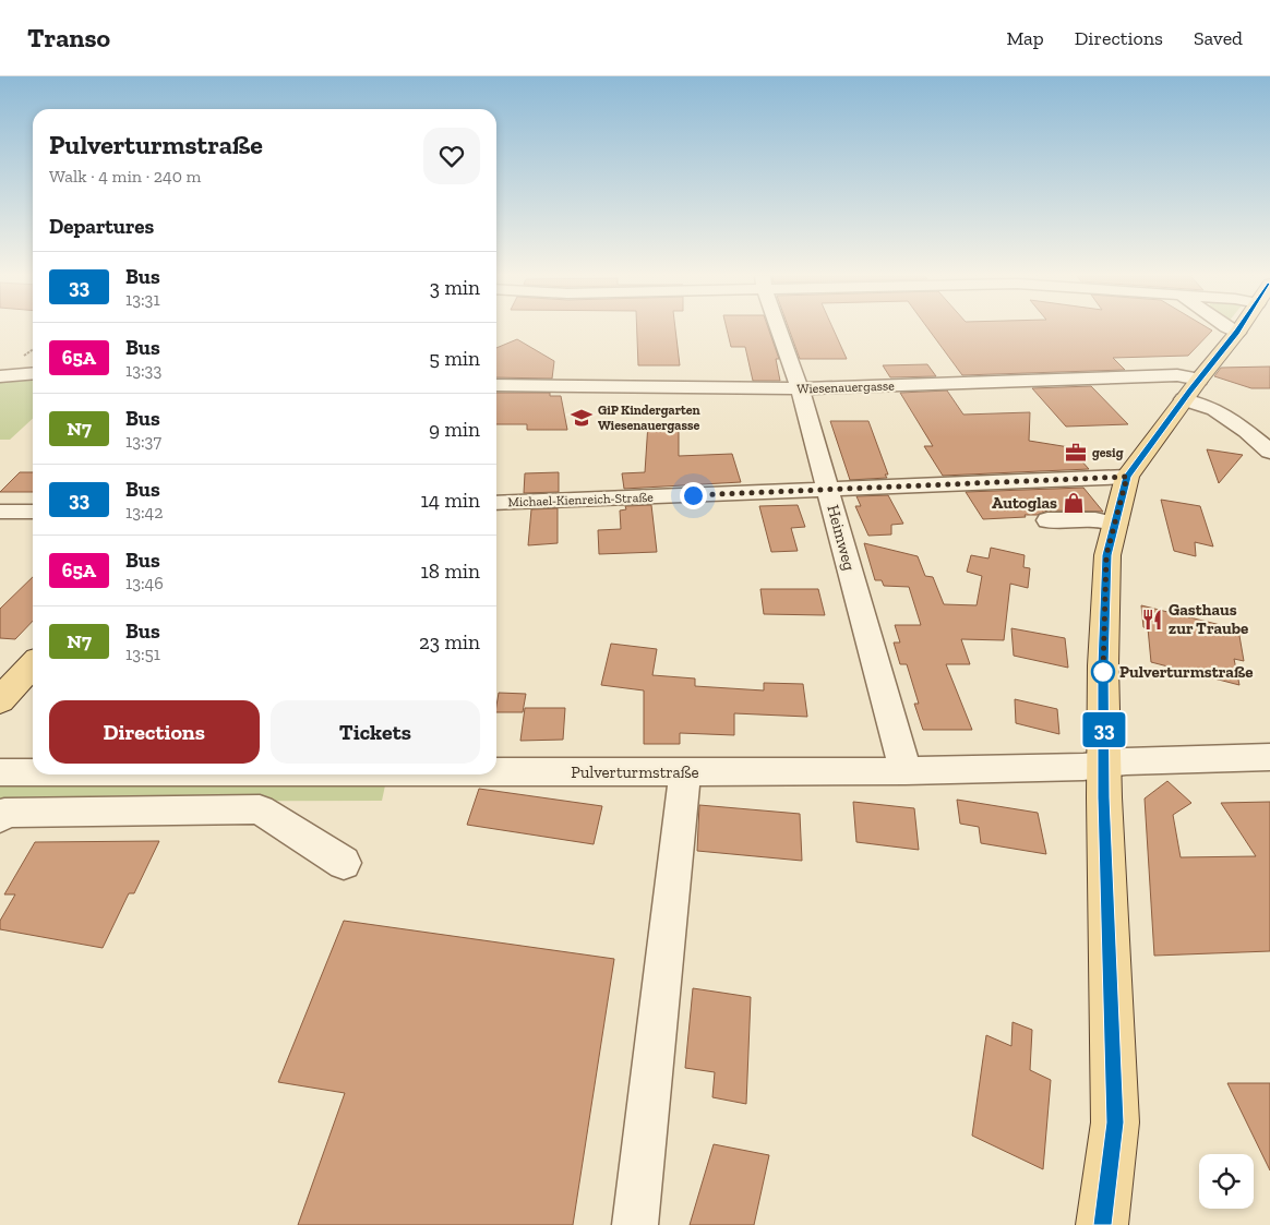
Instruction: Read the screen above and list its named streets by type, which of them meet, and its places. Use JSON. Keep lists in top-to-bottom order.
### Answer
{
  "streets": {
    "street": [
      "Wiesenauergasse",
      "Michael-Kienreich-Straße",
      "Heimweg",
      "Pulverturmstraße"
    ]
  },
  "crossings": [
    ["Wiesenauergasse", "Heimweg"],
    ["Michael-Kienreich-Straße", "Heimweg"],
    ["Heimweg", "Pulverturmstraße"]
  ],
  "places": {
    "school or university": ["GiP Kindergarten Wiesenauergasse"],
    "office": ["gesig"],
    "shop": ["Autoglas"],
    "restaurant": ["Gasthaus zur Traube"],
    "other": ["Pulverturmstraße"]
  },
  "lines": ["bus line 33"],
  "page": {
    "header": "Transo",
    "nav": ["Map", "Directions", "Saved"],
    "on_map": "33",
    "heading": [
      ["Pulverturmstraße", "Walk · 4 min · 240 m"],
      "Departures"
    ],
    "list": [
      {
        "mark": "33",
        "name": "Bus",
        "note": "13:31",
        "value": "3 min"
      },
      {
        "mark": "65A",
        "name": "Bus",
        "note": "13:33",
        "value": "5 min"
      },
      {
        "mark": "N7",
        "name": "Bus",
        "note": "13:37",
        "value": "9 min"
      },
      {
        "mark": "33",
        "name": "Bus",
        "note": "13:42",
        "value": "14 min"
      },
      {
        "mark": "65A",
        "name": "Bus",
        "note": "13:46",
        "value": "18 min"
      },
      {
        "mark": "N7",
        "name": "Bus",
        "note": "13:51",
        "value": "23 min"
      }
    ],
    "buttons": ["Directions", "Tickets"]
  }
}
